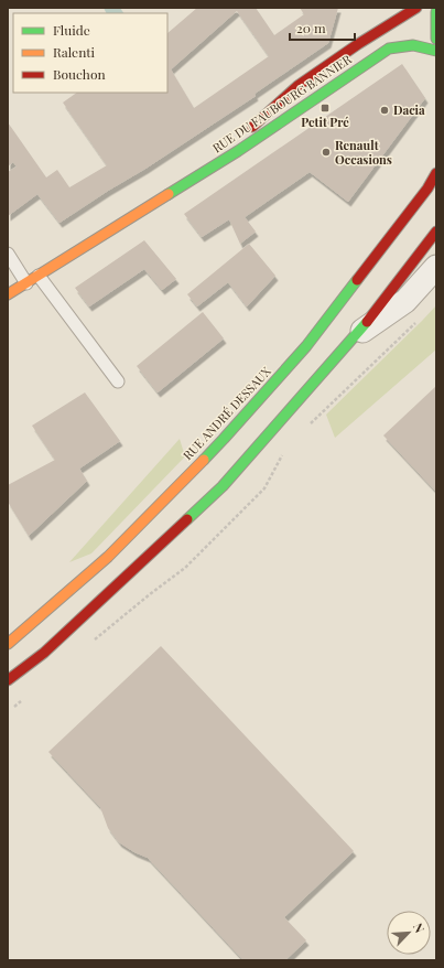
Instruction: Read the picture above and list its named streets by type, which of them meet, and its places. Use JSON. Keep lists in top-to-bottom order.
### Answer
{
  "streets": {
    "main road": ["RUE DU FAUBOURG BANNIER", "RUE ANDRÉ DESSAUX"]
  },
  "places": {
    "transit": ["Petit Pré"],
    "other": ["Dacia", "Renault Occasions"]
  },
  "legend": ["Fluide", "Ralenti", "Bouchon"],
  "scale_bar": "20 m",
  "north": "top right"
}
